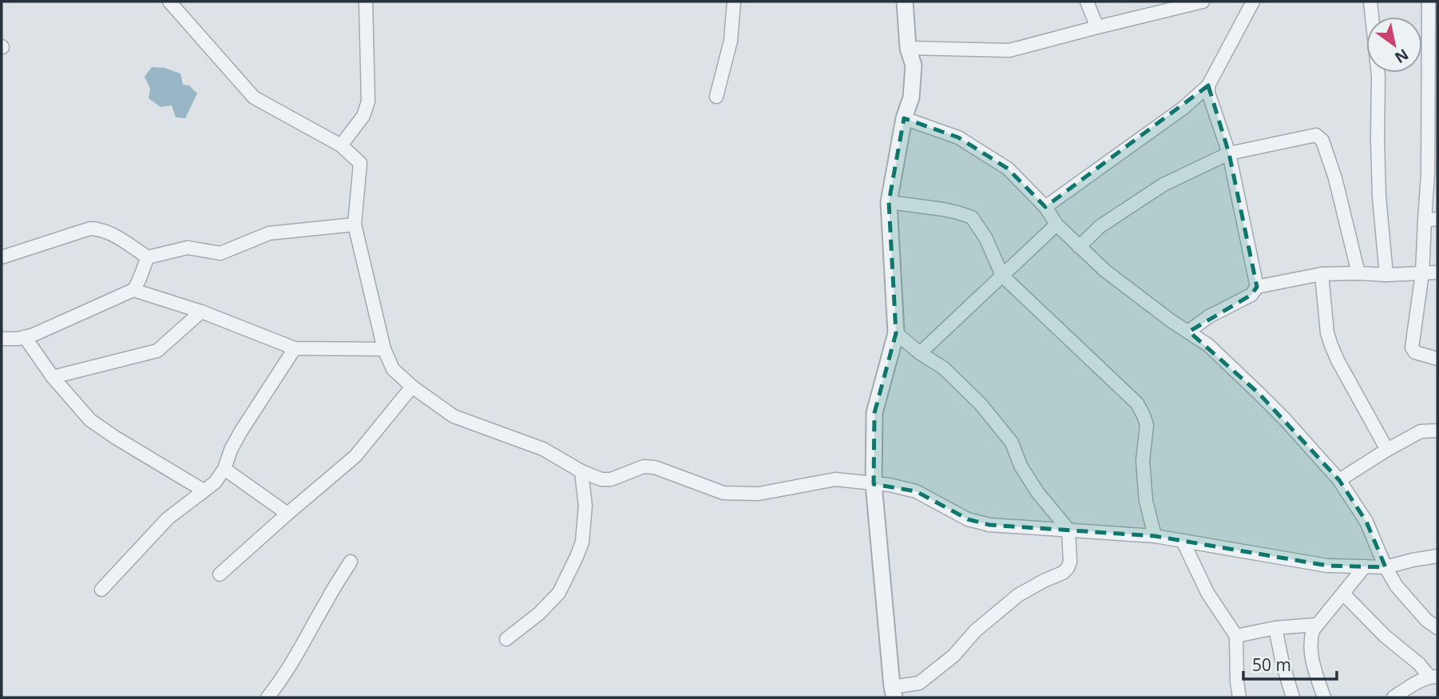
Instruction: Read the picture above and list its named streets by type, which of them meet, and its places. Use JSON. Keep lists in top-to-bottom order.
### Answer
{
  "scale_bar": "50 m",
  "north": "bottom right"
}
